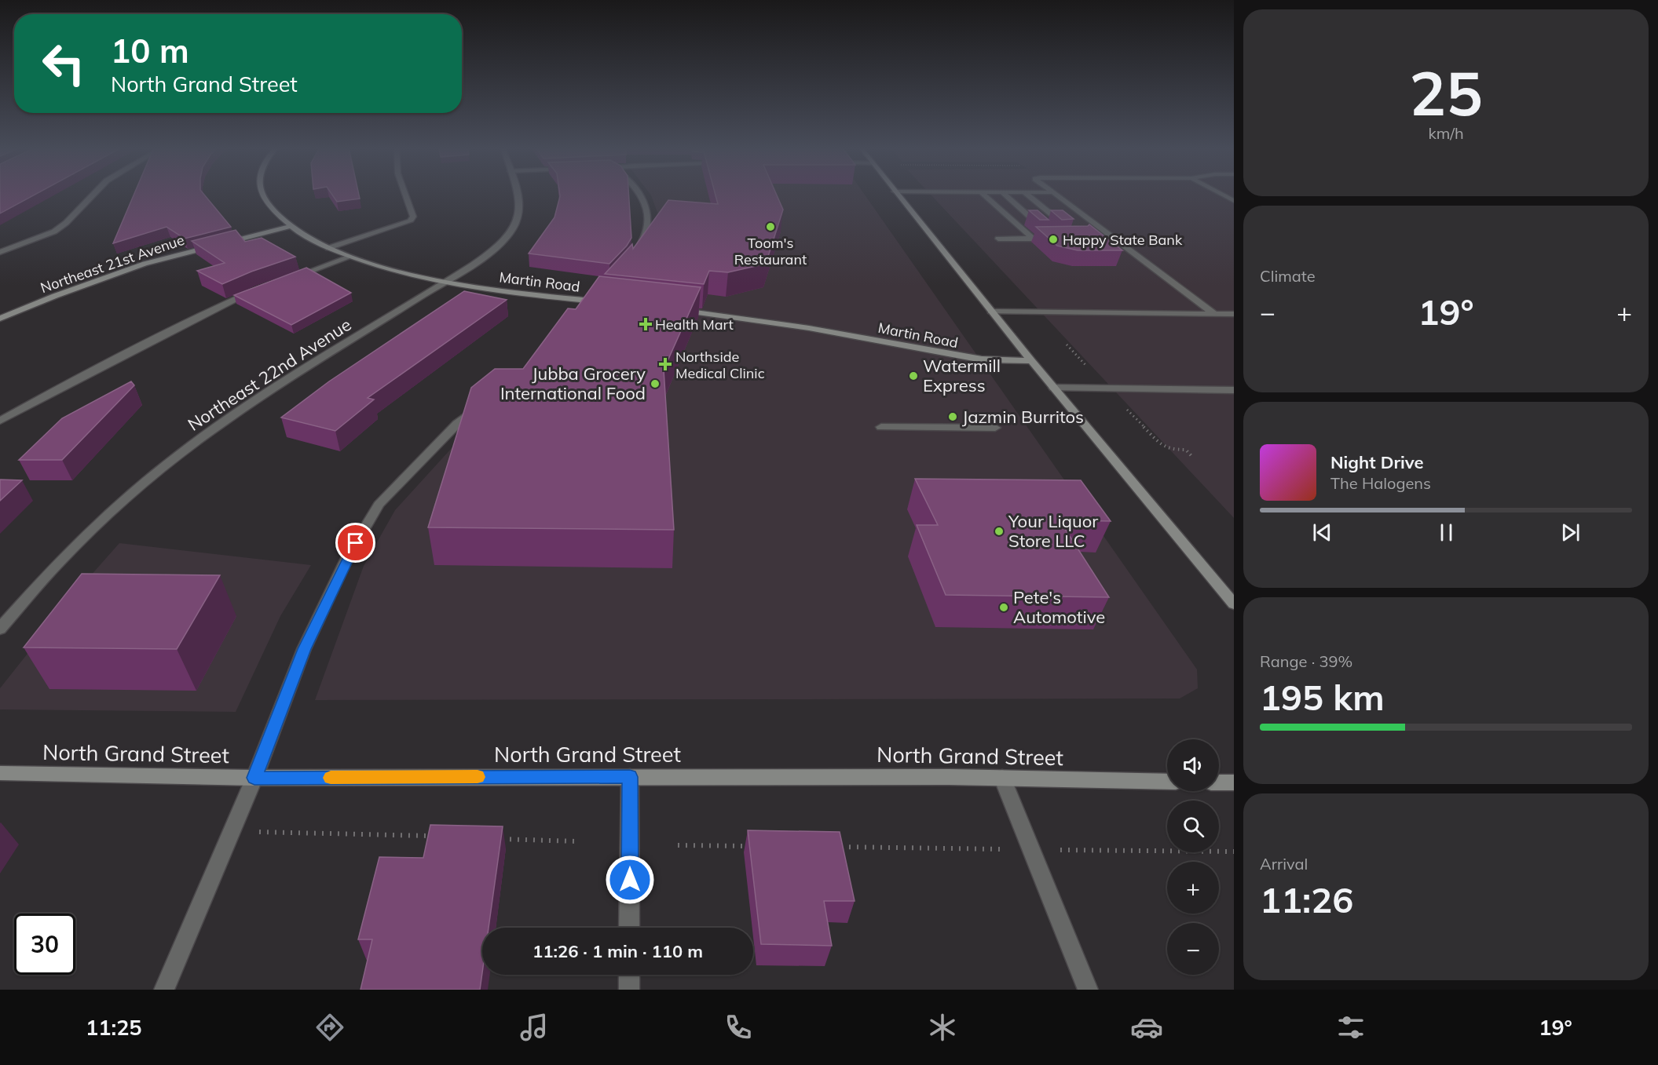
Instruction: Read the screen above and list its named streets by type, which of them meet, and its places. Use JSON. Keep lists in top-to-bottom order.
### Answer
{
  "streets": {
    "main road": ["Northeast 21st Avenue", "Martin Road", "North Grand Street"],
    "street": ["Northeast 22nd Avenue"]
  },
  "crossings": [
    ["Northeast 21st Avenue", "Martin Road"],
    ["Martin Road", "Northeast 22nd Avenue"]
  ],
  "places": {
    "other": [
      "Toom's Restaurant",
      "Happy State Bank",
      "Watermill Express",
      "Jubba Grocery International Food",
      "Jazmin Burritos",
      "Your Liquor Store LLC",
      "Pete's Automotive"
    ],
    "health": ["Health Mart", "Northside Medical Clinic"]
  },
  "page": {
    "tile": [
      ["25", "km/h"],
      "Climate",
      ["Range · 39%", "195 km"],
      ["Arrival", "11:26"]
    ],
    "turn": ["10 m", "North Grand Street"],
    "heat": ["−", "19°", "+"],
    "song": ["Night Drive", "The Halogens"],
    "map_buttons": ["+", "−"],
    "limit": "30",
    "trip": "11:26 · 1 min · 110 m",
    "tabs": ["11:25", "19°"]
  }
}
